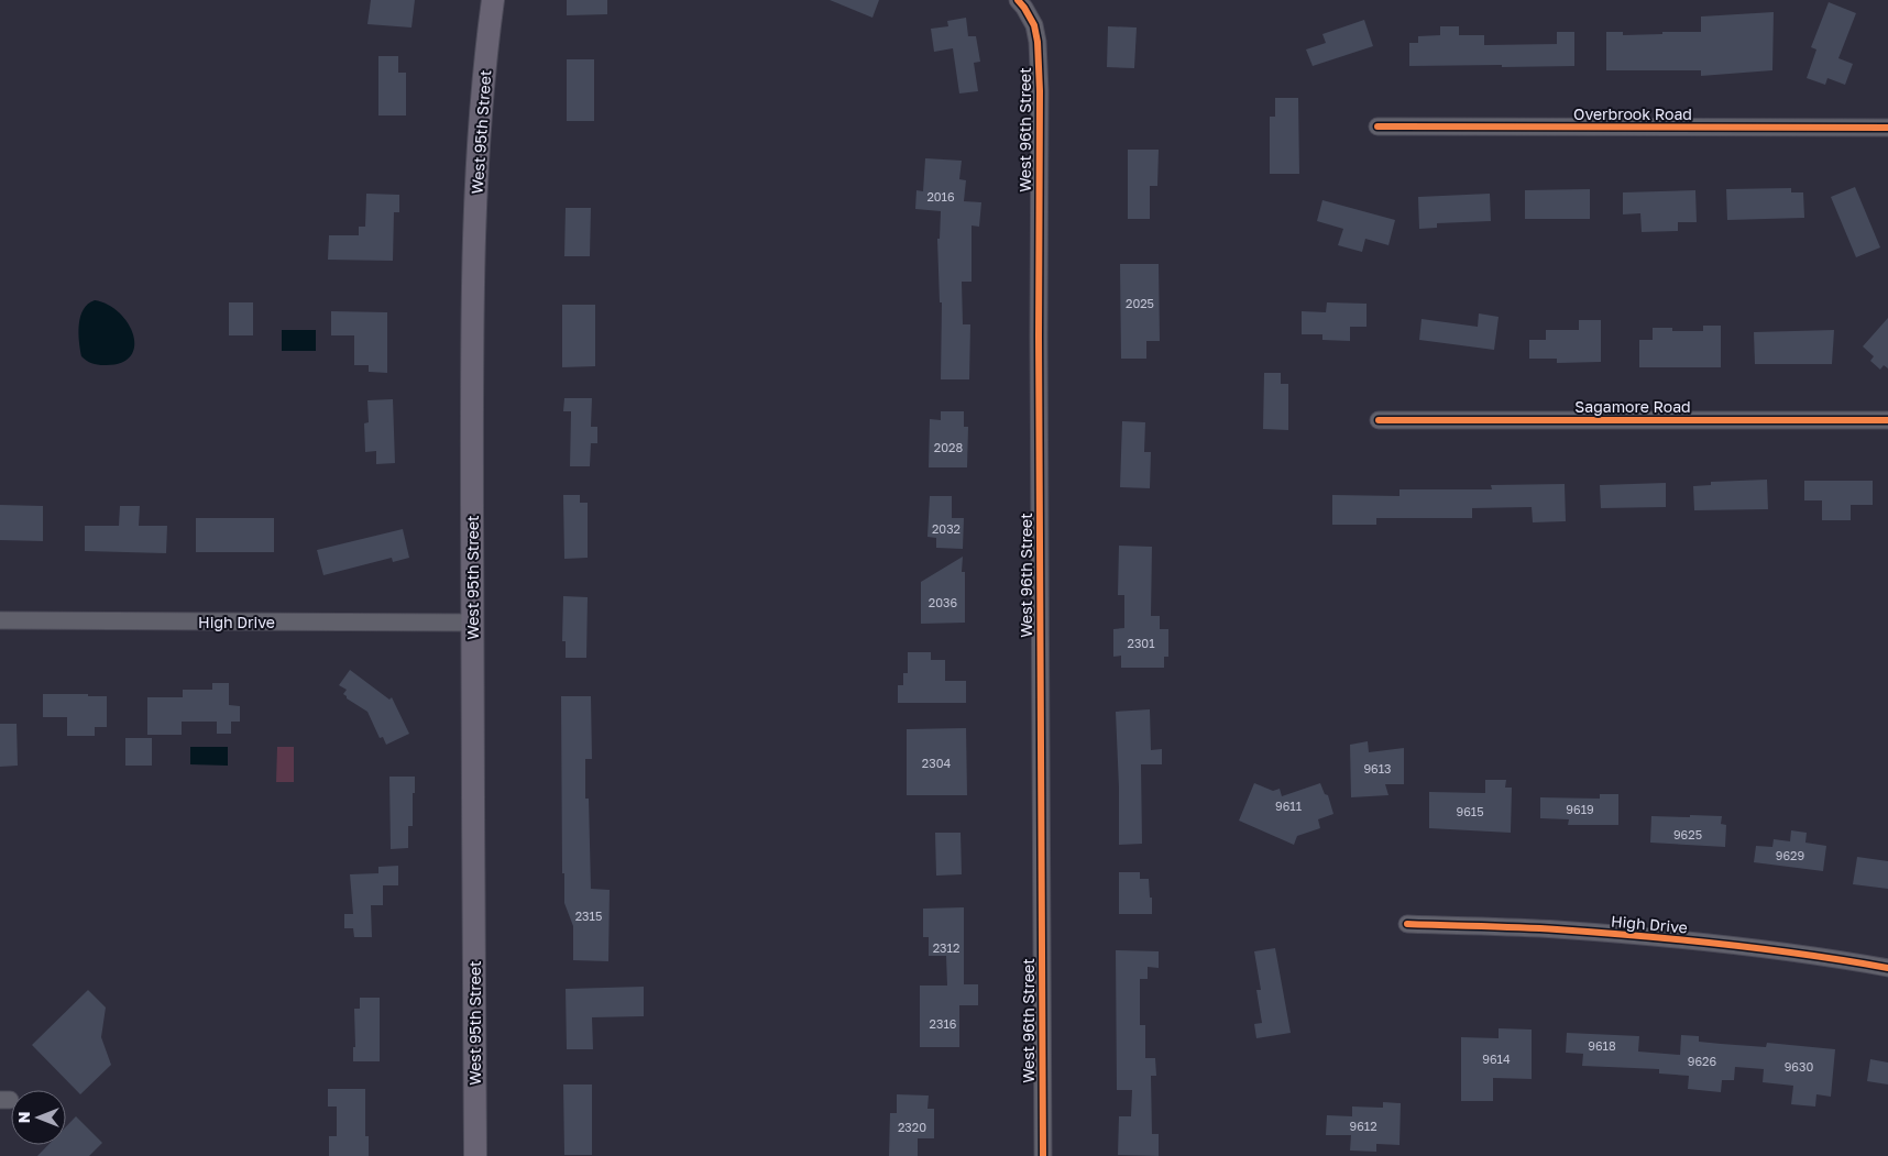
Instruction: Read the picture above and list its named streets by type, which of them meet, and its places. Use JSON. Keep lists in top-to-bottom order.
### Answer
{
  "streets": {
    "main road": ["West 95th Street"],
    "street": [
      "Overbrook Road",
      "West 96th Street",
      "Sagamore Road",
      "High Drive"
    ]
  },
  "crossings": [
    ["West 95th Street", "High Drive"]
  ],
  "house_numbers": [
    "2016",
    "2025",
    "2028",
    "2032",
    "2036",
    "2301",
    "2304",
    "9613",
    "9611",
    "9619",
    "9615",
    "9625",
    "9629",
    "2315",
    "2312",
    "2316",
    "9618",
    "9614",
    "9626",
    "9630",
    "9612",
    "2320"
  ],
  "north": "left"
}
